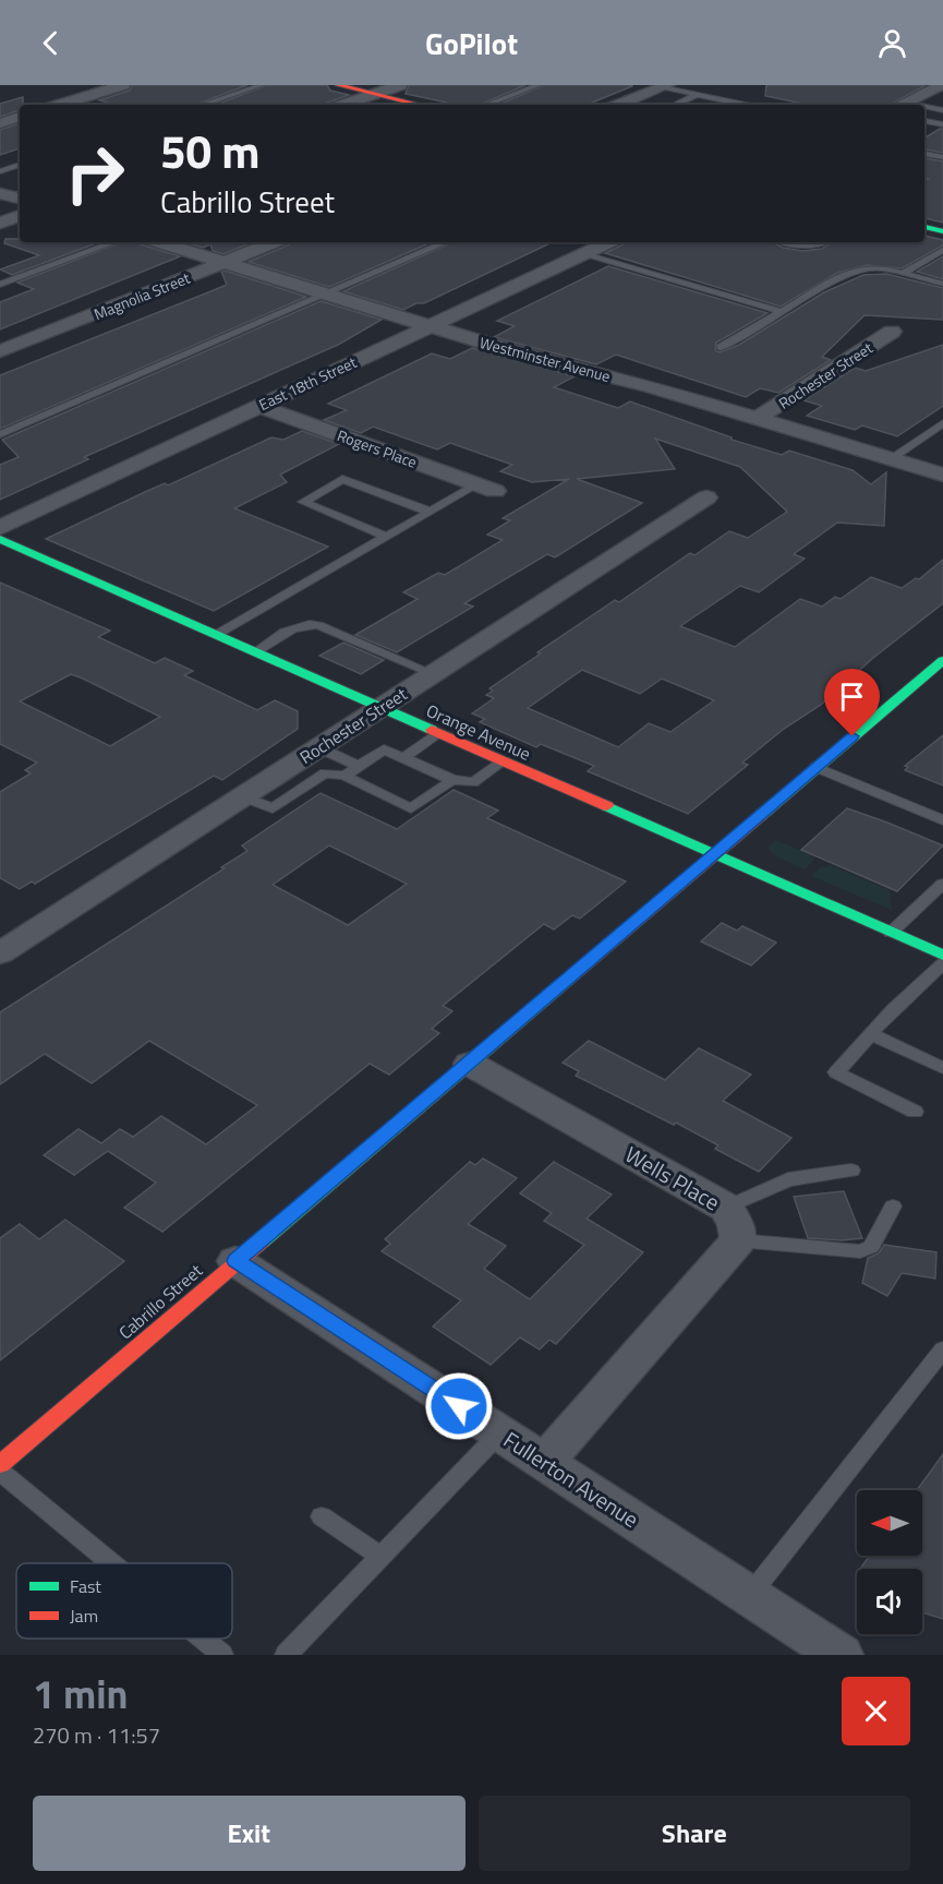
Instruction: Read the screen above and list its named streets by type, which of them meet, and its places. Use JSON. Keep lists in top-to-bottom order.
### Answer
{
  "streets": {
    "street": [
      "Magnolia Street",
      "Westminster Avenue",
      "Rochester Street",
      "East 18th Street",
      "Rogers Place",
      "Orange Avenue",
      "Wells Place",
      "Cabrillo Street",
      "Fullerton Avenue"
    ]
  },
  "crossings": [
    ["Magnolia Street", "Westminster Avenue"],
    ["Westminster Avenue", "Rochester Street"],
    ["Westminster Avenue", "East 18th Street"],
    ["Rochester Street", "Orange Avenue"],
    ["East 18th Street", "Rogers Place"],
    ["Orange Avenue", "Cabrillo Street"],
    ["Wells Place", "Cabrillo Street"],
    ["Cabrillo Street", "Fullerton Avenue"]
  ],
  "legend": ["Fast", "Jam"],
  "north": "left",
  "page": {
    "header": "GoPilot",
    "turn": ["50 m", "Cabrillo Street"],
    "heading": ["1 min", "270 m · 11:57"],
    "buttons": ["Exit", "Share"]
  }
}
